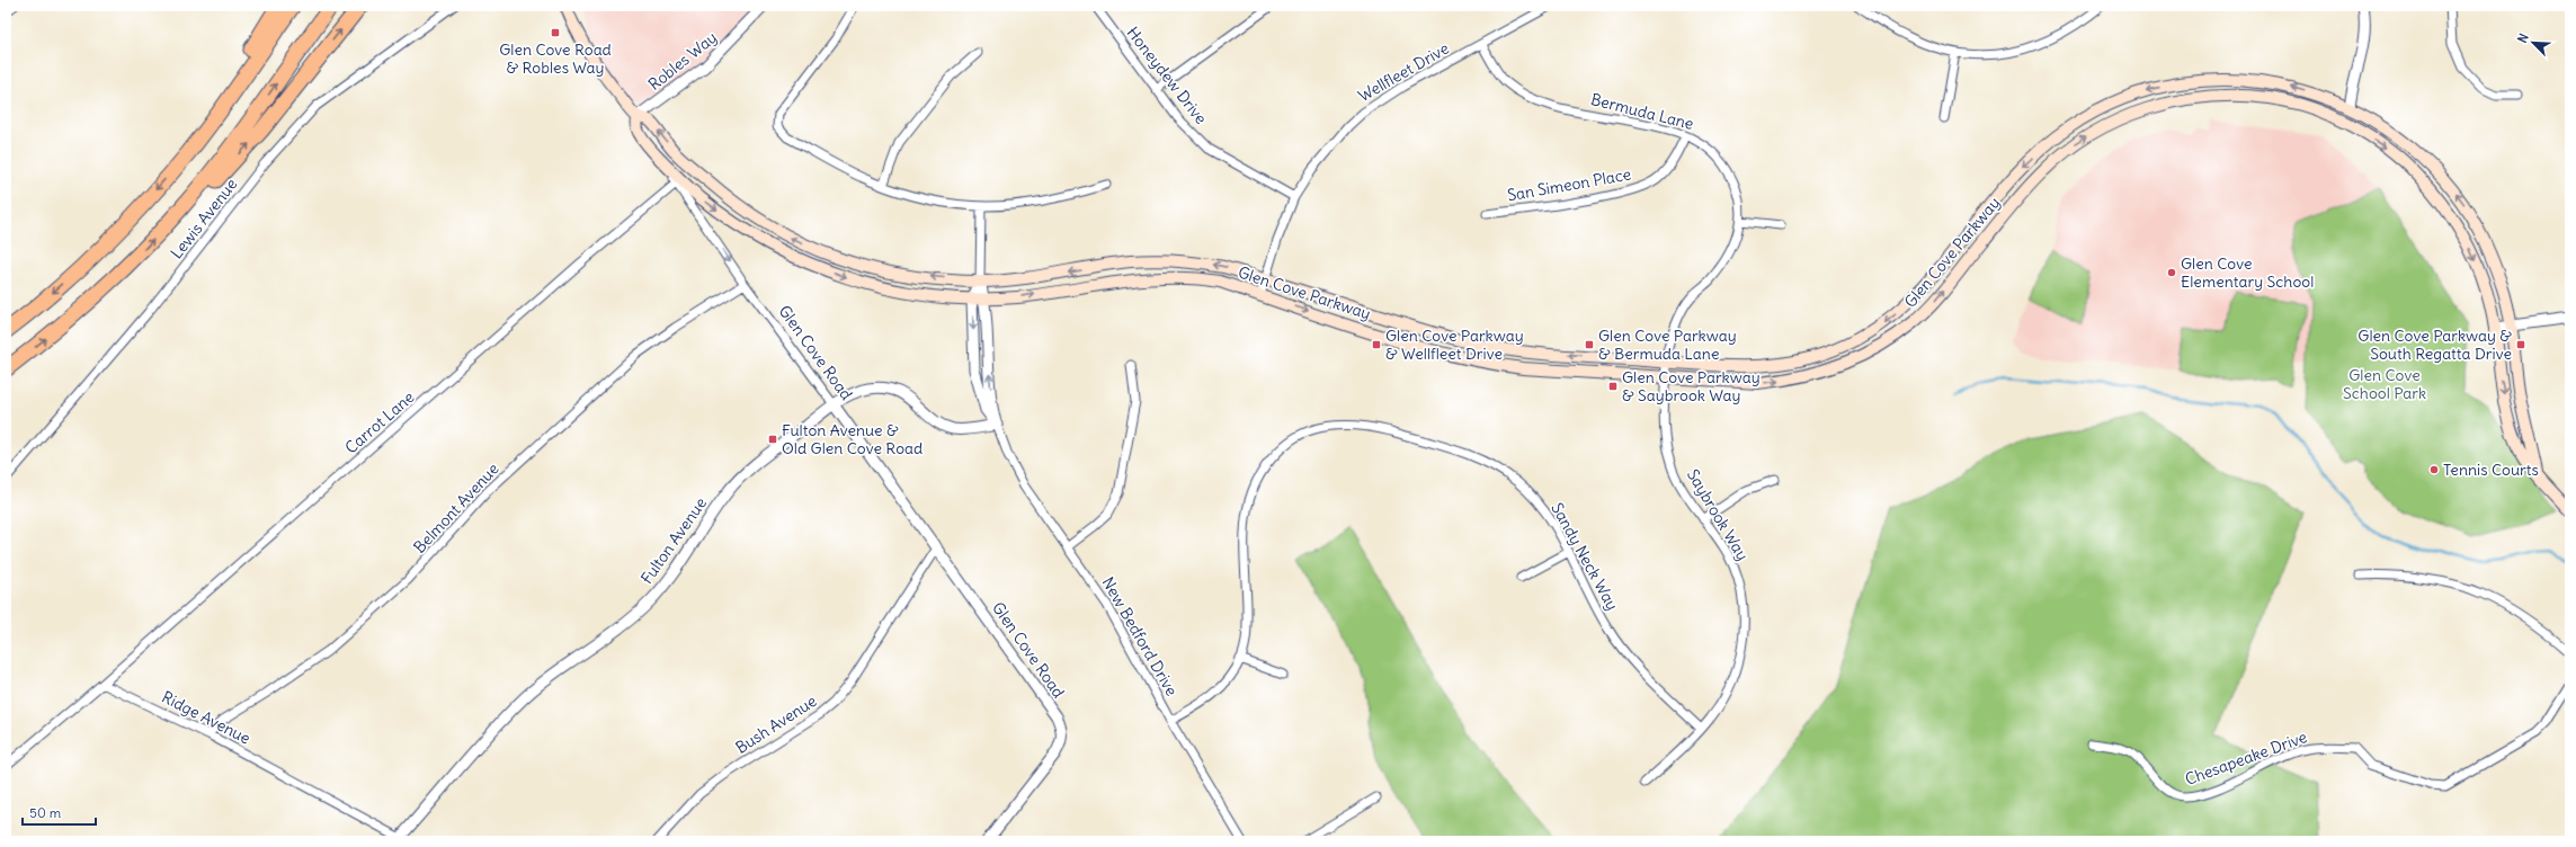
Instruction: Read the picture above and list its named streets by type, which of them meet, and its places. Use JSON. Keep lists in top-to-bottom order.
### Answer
{
  "streets": {
    "main road": ["Glen Cove Parkway", "Glen Cove Road"],
    "street": [
      "Robles Way",
      "Wellfleet Drive",
      "Honeydew Drive",
      "Bermuda Lane",
      "San Simeon Place",
      "Lewis Avenue",
      "Carrot Lane",
      "Belmont Avenue",
      "Saybrook Way",
      "Fulton Avenue",
      "Sandy Neck Way",
      "New Bedford Drive",
      "Ridge Avenue",
      "Bush Avenue",
      "Chesapeake Drive"
    ]
  },
  "crossings": [
    ["Robles Way", "Glen Cove Road"],
    ["Wellfleet Drive", "Honeydew Drive"],
    ["Wellfleet Drive", "Bermuda Lane"],
    ["Wellfleet Drive", "Glen Cove Parkway"],
    ["Bermuda Lane", "San Simeon Place"],
    ["Bermuda Lane", "Glen Cove Parkway"],
    ["Bermuda Lane", "Saybrook Way"],
    ["Glen Cove Parkway", "Glen Cove Road"],
    ["Glen Cove Parkway", "Saybrook Way"],
    ["Glen Cove Parkway", "New Bedford Drive"],
    ["Glen Cove Road", "Carrot Lane"],
    ["Glen Cove Road", "Belmont Avenue"],
    ["Glen Cove Road", "Fulton Avenue"],
    ["Glen Cove Road", "Bush Avenue"],
    ["Carrot Lane", "Ridge Avenue"],
    ["Belmont Avenue", "Ridge Avenue"],
    ["Saybrook Way", "Sandy Neck Way"],
    ["Fulton Avenue", "New Bedford Drive"],
    ["Fulton Avenue", "Ridge Avenue"],
    ["Sandy Neck Way", "New Bedford Drive"]
  ],
  "parks": ["Glen Cove School Park"],
  "places": {
    "transit": [
      "Glen Cove Road & Robles Way",
      "Glen Cove Parkway & Wellfleet Drive",
      "Glen Cove Parkway & Bermuda Lane",
      "Glen Cove Parkway & South Regatta Drive",
      "Glen Cove Parkway & Saybrook Way",
      "Fulton Avenue & Old Glen Cove Road"
    ],
    "other": ["Glen Cove Elementary School", "Tennis Courts"]
  },
  "scale_bar": "50 m",
  "north": "top left"
}
